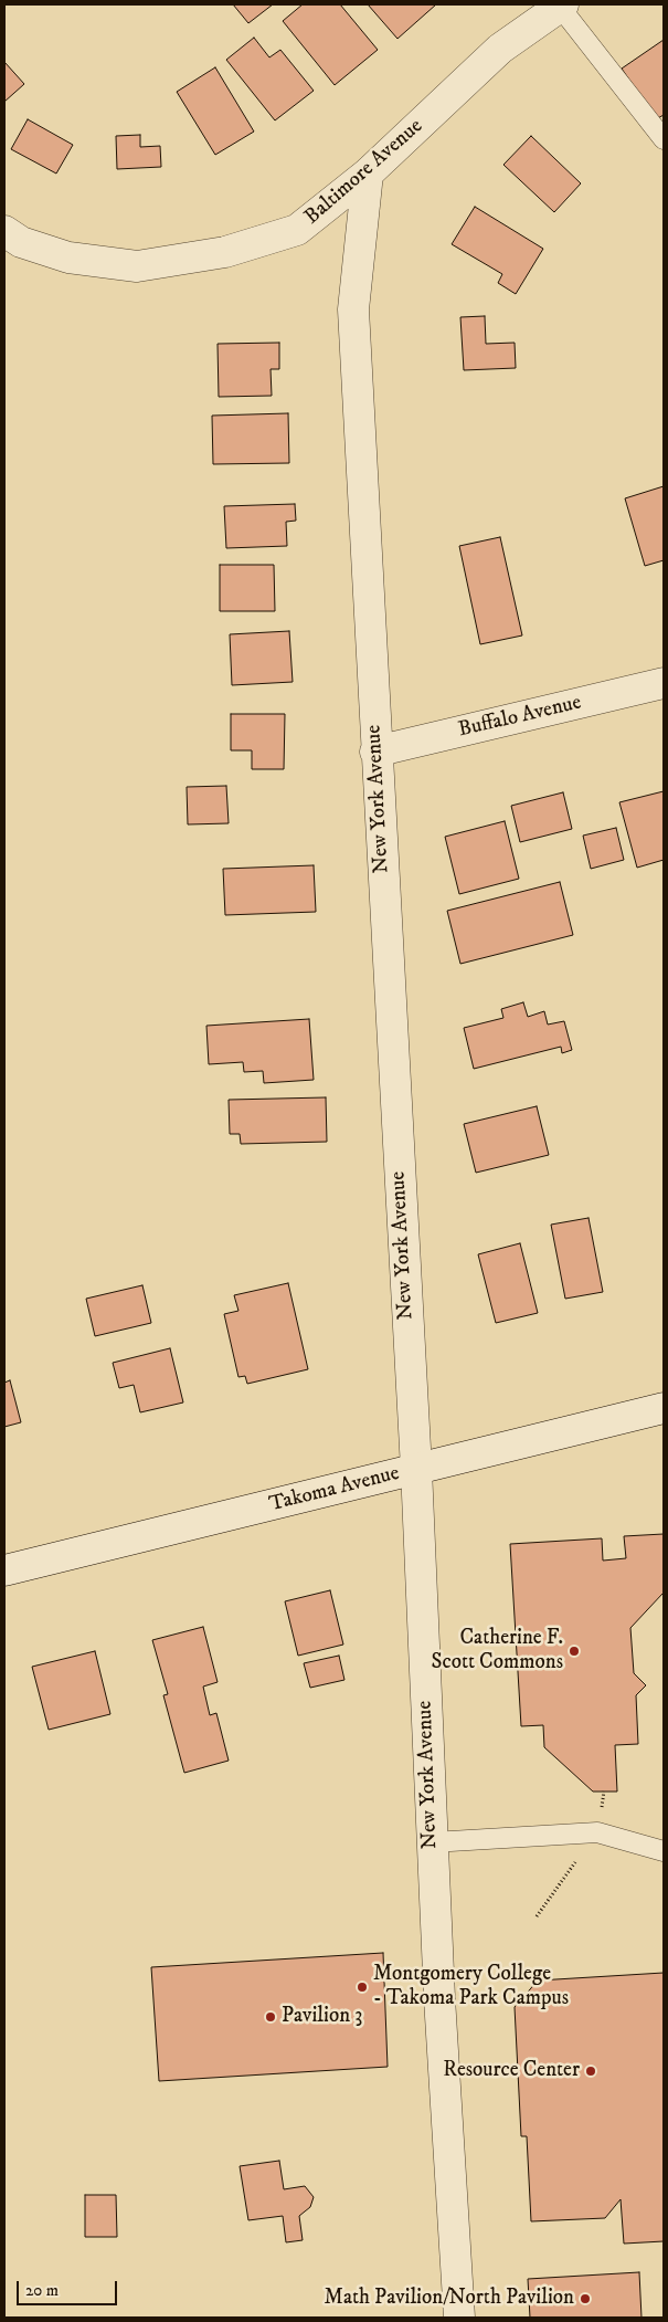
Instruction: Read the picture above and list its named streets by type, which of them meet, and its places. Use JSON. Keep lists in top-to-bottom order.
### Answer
{
  "streets": {
    "street": [
      "Baltimore Avenue",
      "Buffalo Avenue",
      "New York Avenue",
      "Takoma Avenue"
    ]
  },
  "crossings": [
    ["Baltimore Avenue", "New York Avenue"],
    ["Buffalo Avenue", "New York Avenue"],
    ["New York Avenue", "Takoma Avenue"]
  ],
  "places": [
    "Catherine F. Scott Commons",
    "Montgomery College - Takoma Park Campus",
    "Pavilion 3",
    "Resource Center",
    "Math Pavilion/North Pavilion"
  ],
  "scale_bar": "20 m"
}
